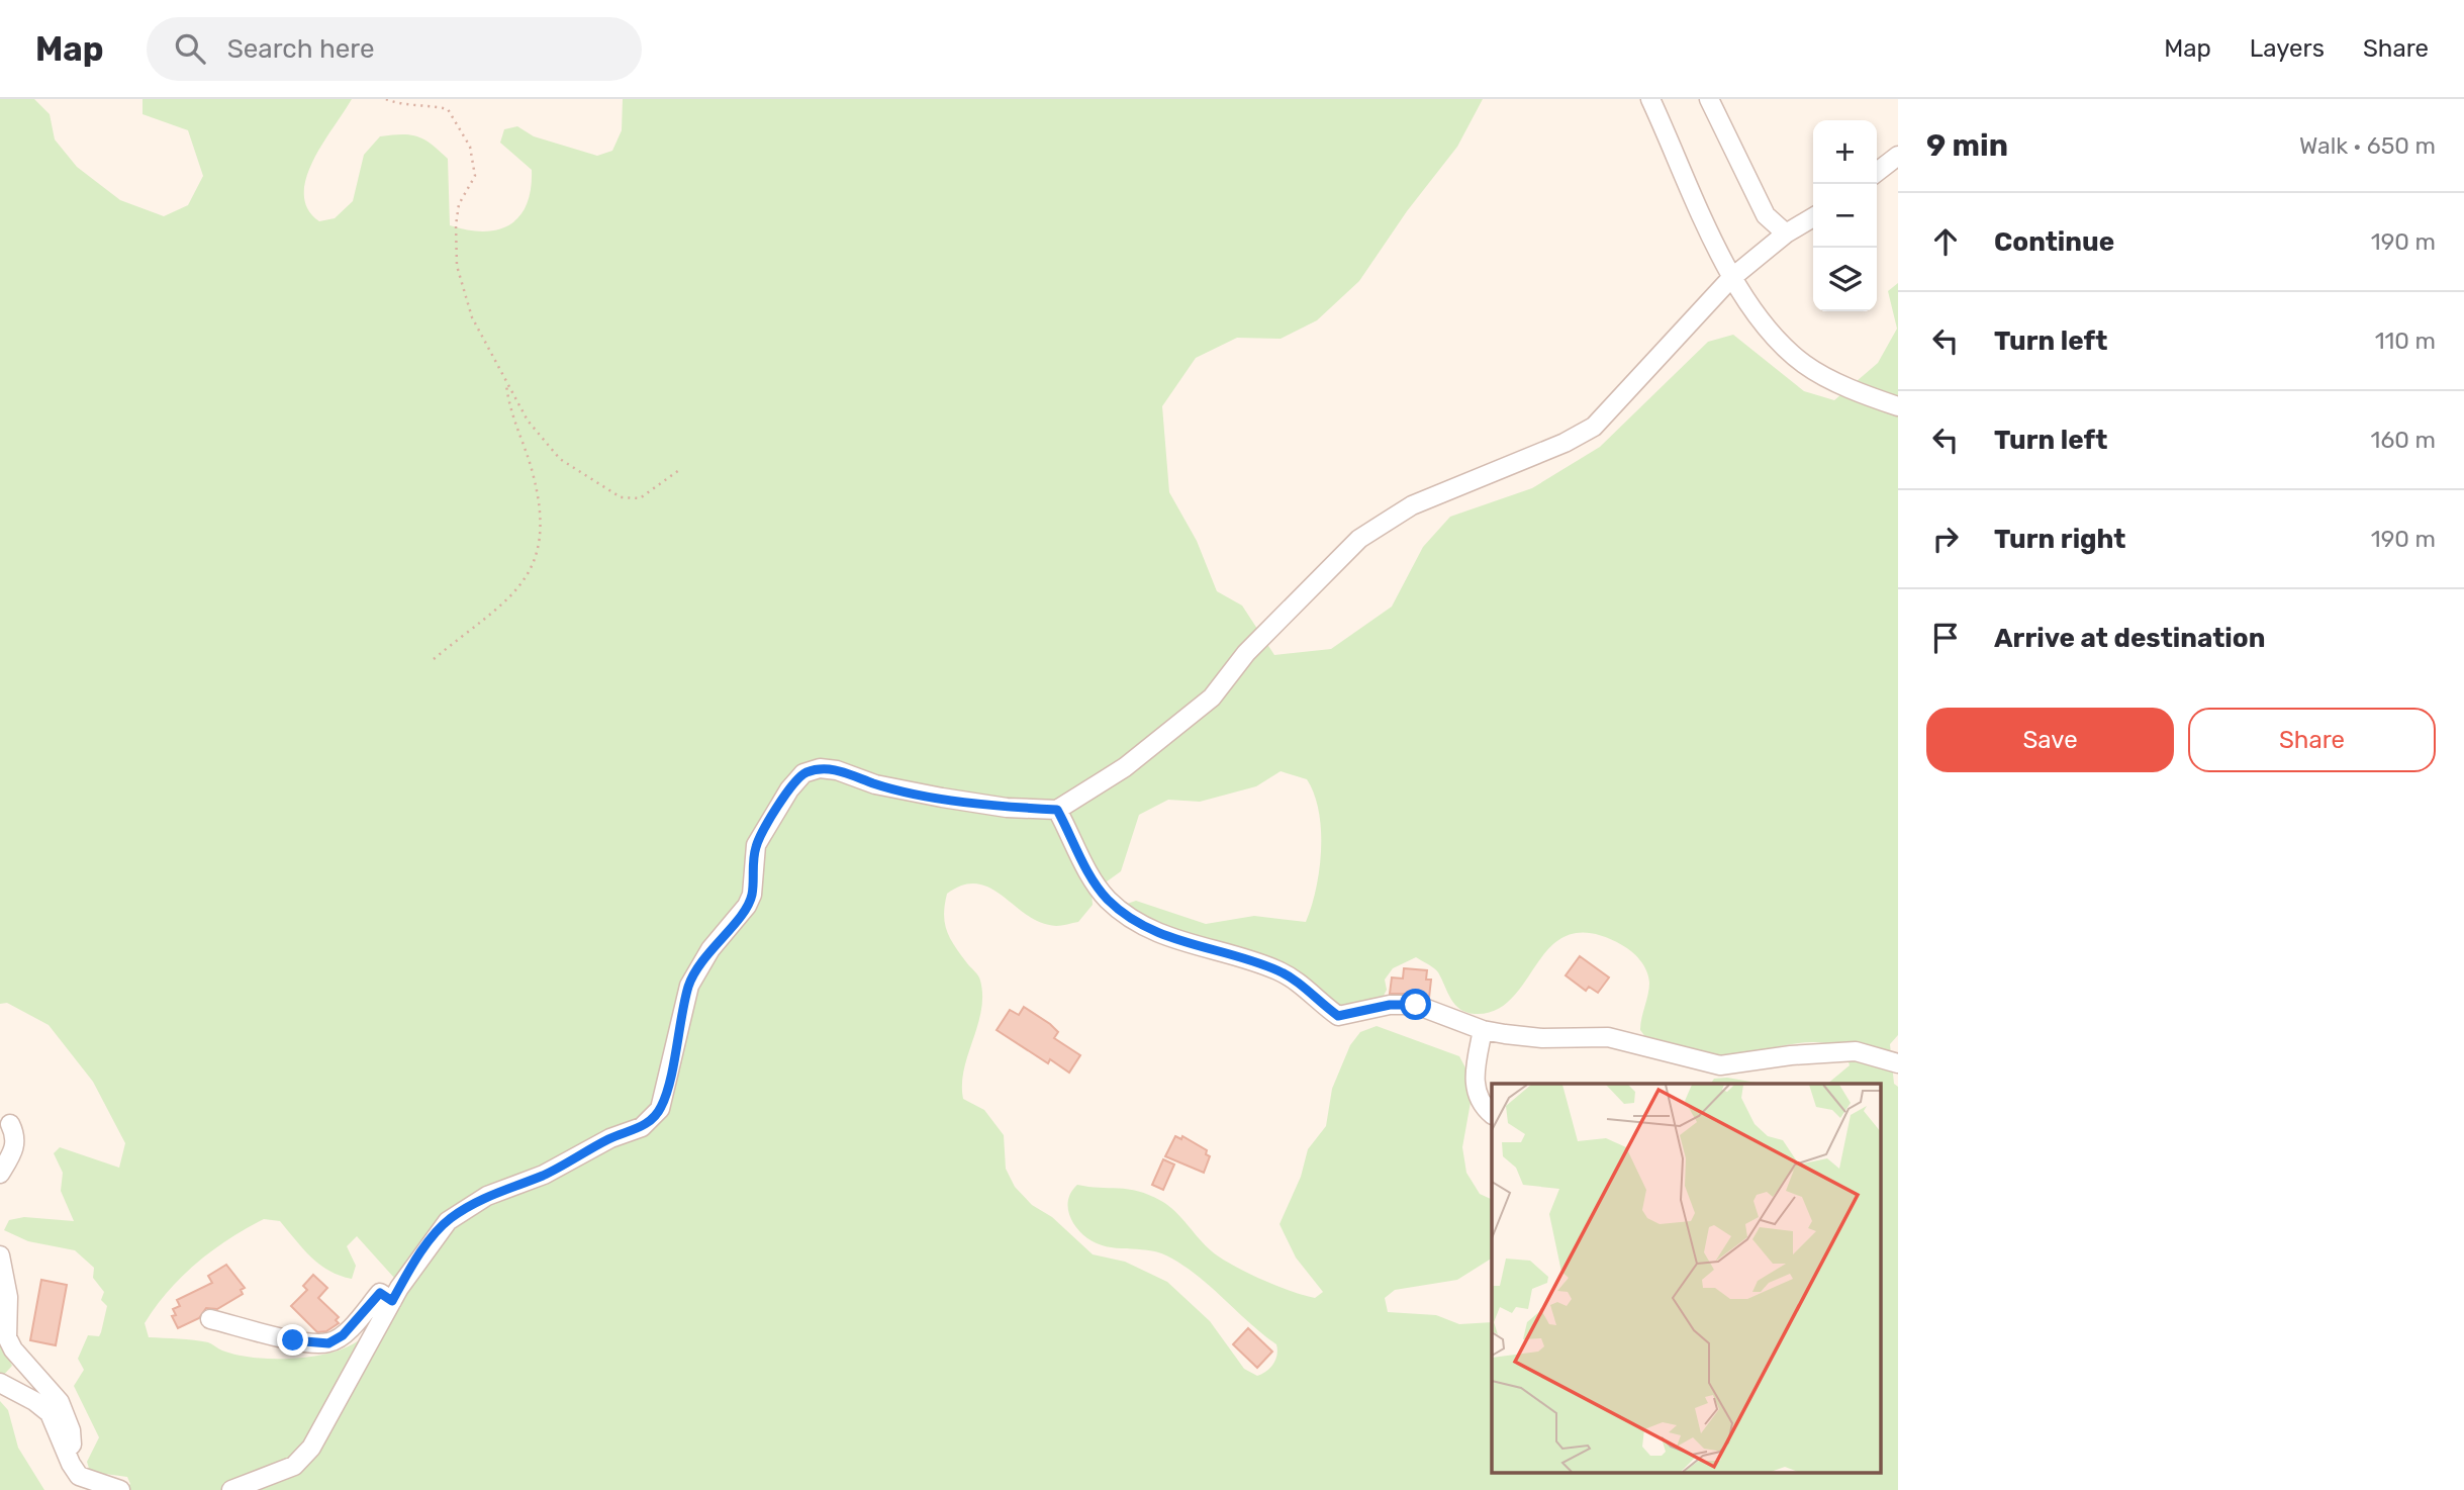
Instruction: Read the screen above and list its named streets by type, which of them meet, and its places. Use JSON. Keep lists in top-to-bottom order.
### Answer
{
  "page": {
    "header": "Map",
    "search": "Search here",
    "nav": ["Map", "Layers", "Share"],
    "heading": ["9 min", "Walk · 650 m"],
    "map_buttons": ["+", "−"],
    "list": [
      ["Continue", "190 m"],
      ["Turn left", "110 m"],
      ["Turn left", "160 m"],
      ["Turn right", "190 m"],
      "Arrive at destination"
    ],
    "buttons": ["Save", "Share"]
  }
}
